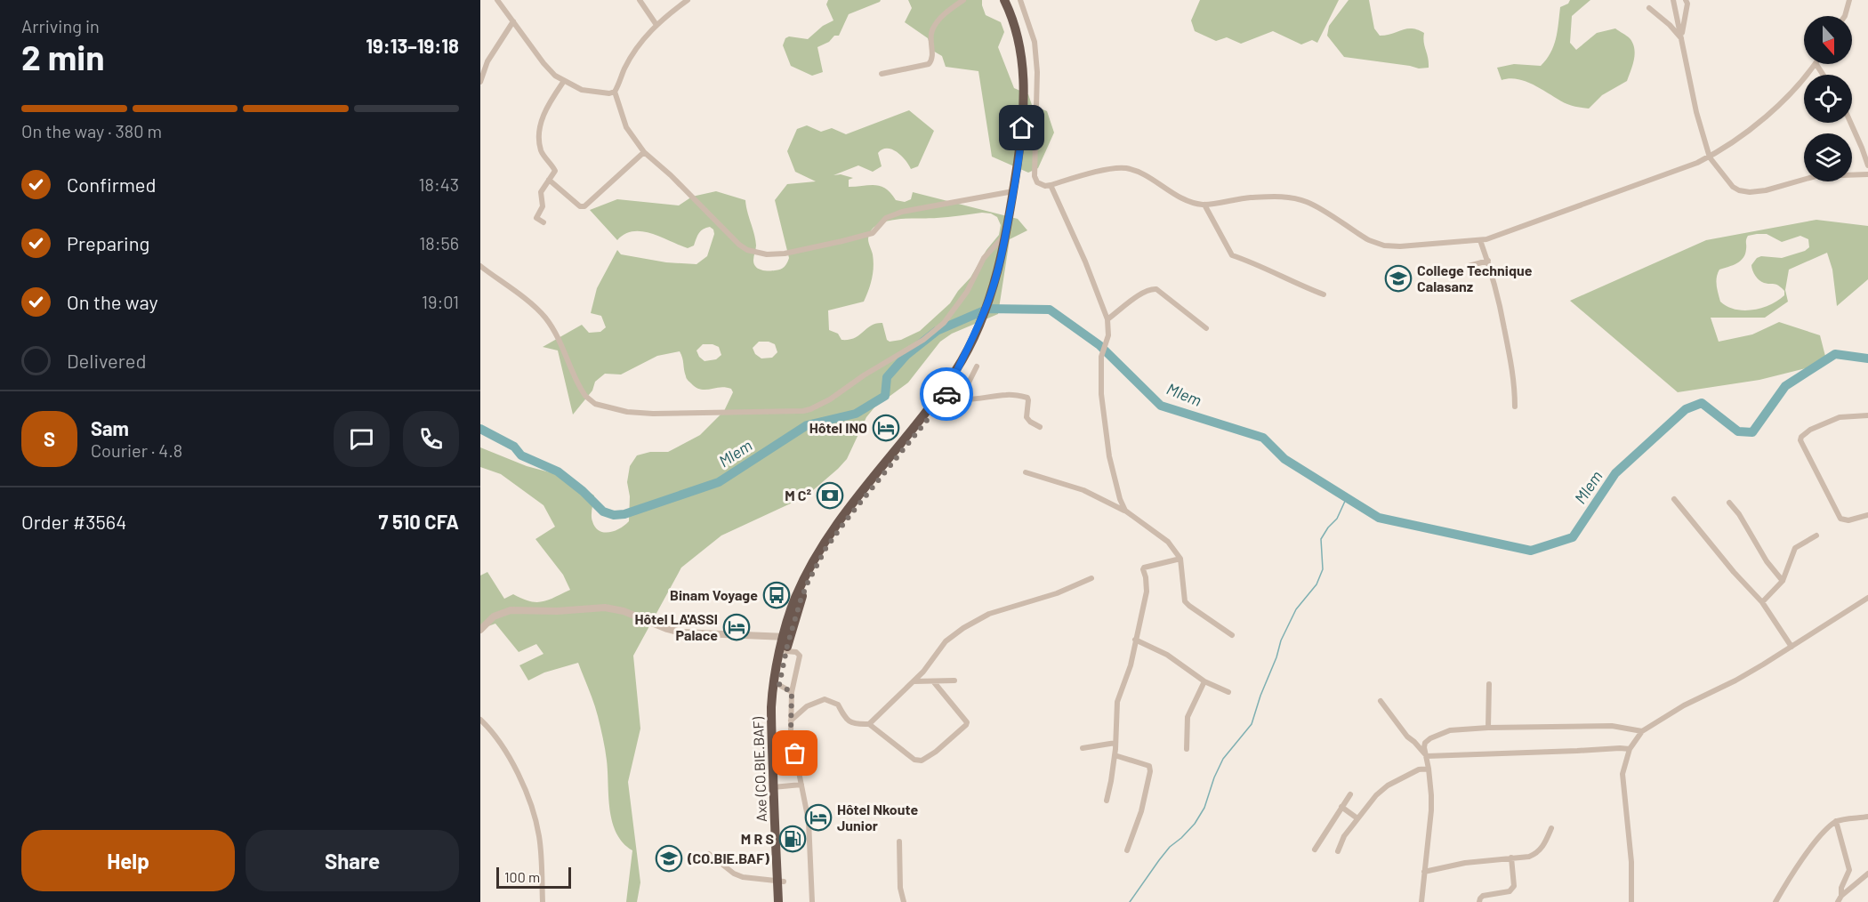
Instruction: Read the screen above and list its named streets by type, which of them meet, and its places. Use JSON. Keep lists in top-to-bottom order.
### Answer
{
  "streets": {
    "highway": ["Axe (CO.BIE.BAF)"]
  },
  "water": ["Mlem"],
  "places": {
    "school or university": ["College Technique Calasanz", "(CO.BIE.BAF)"],
    "hotel": ["Hôtel INO", "Hôtel LA'ASSI Palace", "Hôtel Nkoute Junior"],
    "bank": ["M C²"],
    "bus stop": ["Binam Voyage"],
    "fuel station": ["M R S"]
  },
  "scale_bar": "100 m",
  "north": "bottom",
  "page": {
    "heading": ["2 min", "Arriving in", "19:13–19:18"],
    "panel": [
      "Sam",
      "Courier · 4.8",
      "Order #3564",
      "7 510 CFA"
    ],
    "bar": "On the way · 380 m",
    "list": [
      ["Confirmed", "18:43"],
      ["Preparing", "18:56"],
      ["On the way", "19:01"],
      "Delivered"
    ],
    "round": "S",
    "buttons": ["Help", "Share"],
    "scale": "100 m"
  }
}
